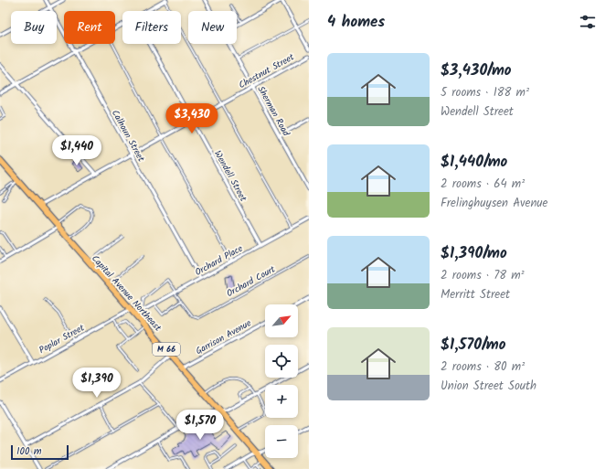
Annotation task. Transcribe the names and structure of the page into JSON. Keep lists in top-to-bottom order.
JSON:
{
  "streets": {
    "main road": ["Capital Avenue Northeast", "M 66"],
    "street": [
      "Chestnut Street",
      "Sherman Road",
      "Calhoun Street",
      "Wendell Street",
      "Orchard Place",
      "Garrison Avenue",
      "Poplar Street"
    ],
    "lane": ["Orchard Court"]
  },
  "crossings": [
    ["Chestnut Street", "Sherman Road"],
    ["Chestnut Street", "Calhoun Street"],
    ["Chestnut Street", "Wendell Street"],
    ["Chestnut Street", "Capital Avenue Northeast"],
    ["Calhoun Street", "Orchard Place"],
    ["Wendell Street", "Orchard Place"],
    ["Orchard Place", "Capital Avenue Northeast"],
    ["Capital Avenue Northeast", "Garrison Avenue"],
    ["Capital Avenue Northeast", "Poplar Street"]
  ],
  "scale_bar": "100 m",
  "north": "top right",
  "page": {
    "heading": "4 homes",
    "chip": [
      "Buy",
      "Rent",
      "Filters",
      "New"
    ],
    "list": [
      {
        "name": "$3,430/mo",
        "note": "5 rooms · 188 m² · Wendell Street"
      },
      {
        "name": "$1,440/mo",
        "note": "2 rooms · 64 m² · Frelinghuysen Avenue"
      },
      {
        "name": "$1,390/mo",
        "note": "2 rooms · 78 m² · Merritt Street"
      },
      {
        "name": "$1,570/mo",
        "note": "2 rooms · 80 m² · Union Street South"
      }
    ],
    "price": [
      "$3,430",
      "$1,440",
      "$1,390",
      "$1,570"
    ],
    "map_buttons": ["+", "−"],
    "scale": "100 m"
  }
}
